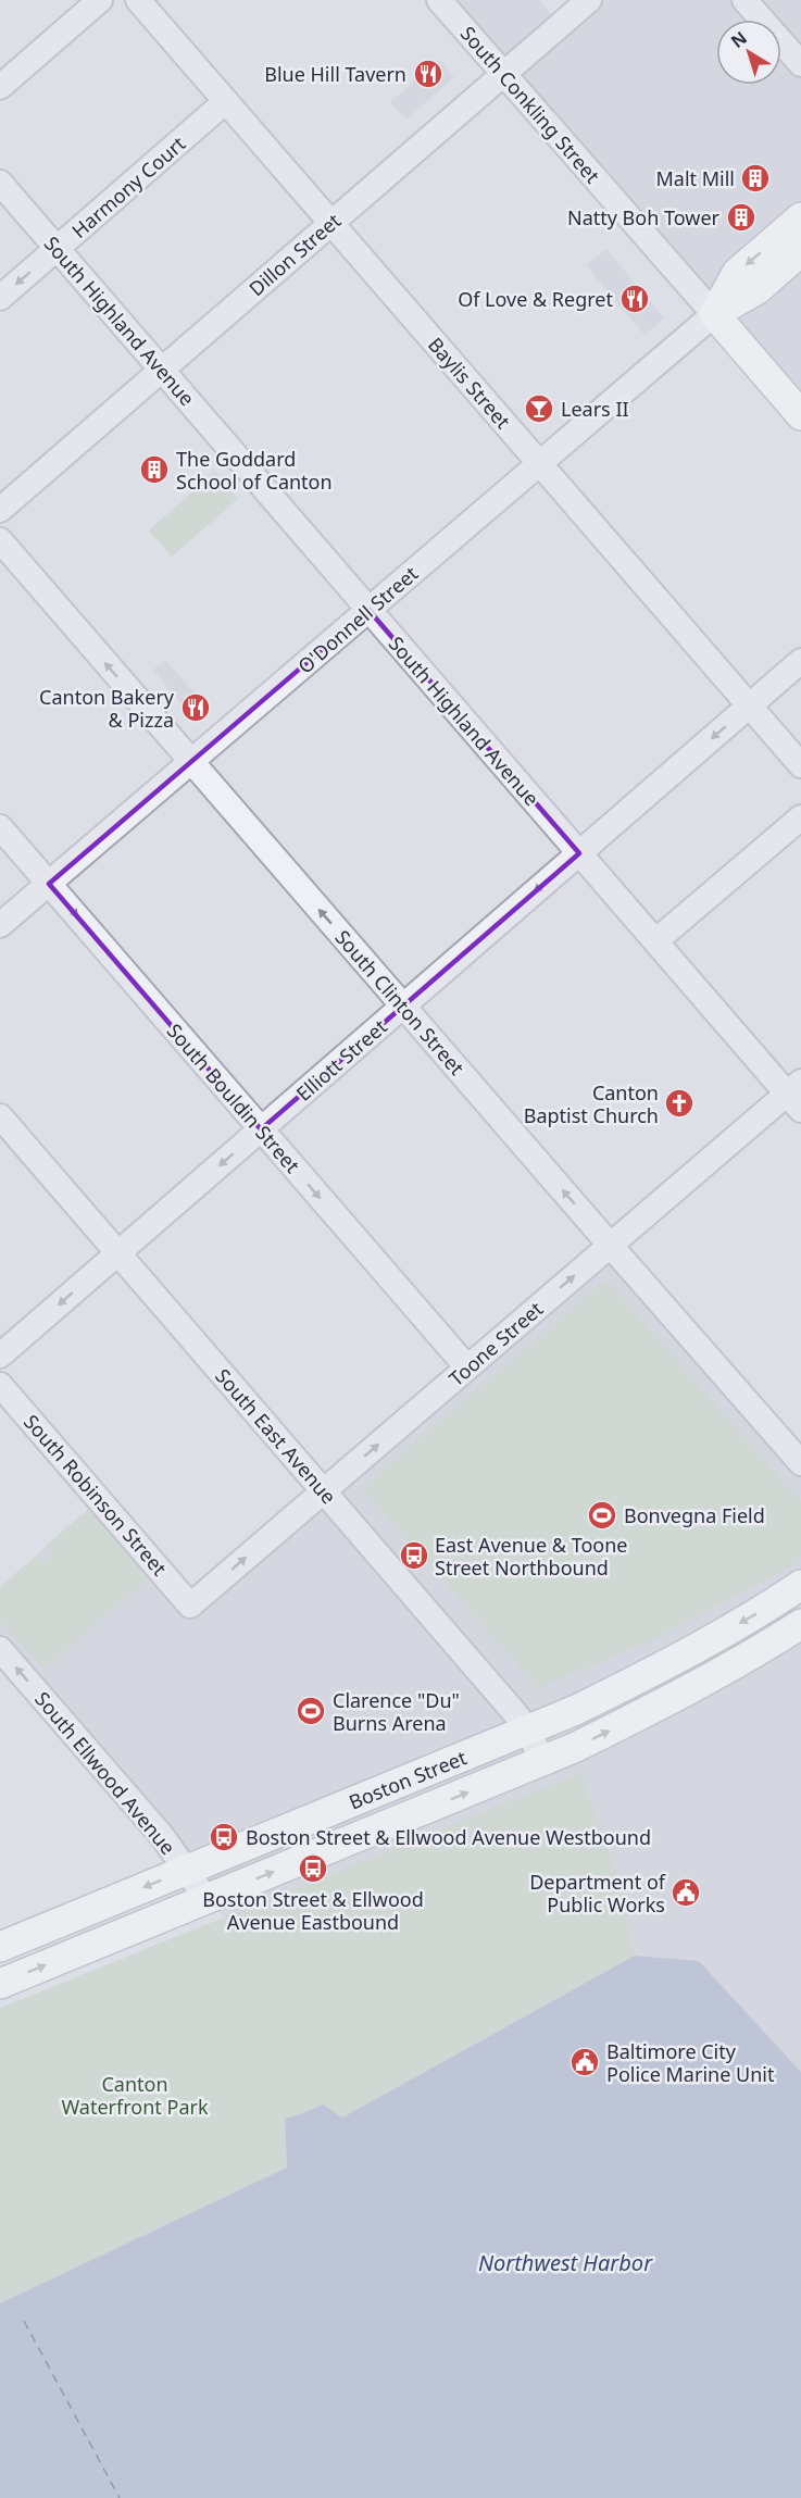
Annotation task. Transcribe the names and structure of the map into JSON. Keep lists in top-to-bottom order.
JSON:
{
  "streets": {
    "main road": ["South Conkling Street", "O'Donnell Street", "Boston Street"],
    "street": [
      "Harmony Court",
      "Dillon Street",
      "South Highland Avenue",
      "Baylis Street",
      "South Clinton Street",
      "Elliott Street",
      "South Bouldin Street",
      "Toone Street",
      "South East Avenue",
      "South Robinson Street",
      "South Ellwood Avenue"
    ]
  },
  "crossings": [
    ["South Conkling Street", "Dillon Street"],
    ["South Conkling Street", "O'Donnell Street"],
    ["Harmony Court", "South Highland Avenue"],
    ["Harmony Court", "Baylis Street"],
    ["Dillon Street", "South Highland Avenue"],
    ["Dillon Street", "Baylis Street"],
    ["South Highland Avenue", "O'Donnell Street"],
    ["South Highland Avenue", "Elliott Street"],
    ["South Highland Avenue", "Toone Street"],
    ["Baylis Street", "O'Donnell Street"],
    ["Baylis Street", "Elliott Street"],
    ["O'Donnell Street", "South Clinton Street"],
    ["O'Donnell Street", "South Bouldin Street"],
    ["South Clinton Street", "Elliott Street"],
    ["South Clinton Street", "Toone Street"],
    ["Elliott Street", "South Bouldin Street"],
    ["Elliott Street", "South East Avenue"],
    ["South Bouldin Street", "Toone Street"],
    ["Toone Street", "South East Avenue"],
    ["Toone Street", "South Robinson Street"],
    ["South East Avenue", "Boston Street"],
    ["South Ellwood Avenue", "Boston Street"]
  ],
  "one_way": [
    "South Clinton Street",
    "Elliott Street",
    "South Bouldin Street",
    "Toone Street",
    "South Ellwood Avenue"
  ],
  "water": ["Northwest Harbor"],
  "parks": ["Canton Waterfront Park"],
  "places": {
    "restaurant": ["Blue Hill Tavern", "Of Love & Regret", "Canton Bakery & Pizza"],
    "building": ["Malt Mill", "Natty Boh Tower", "The Goddard School of Canton"],
    "bar": ["Lears II"],
    "church": ["Canton Baptist Church"],
    "sports": ["Bonvegna Field", "Clarence \"Du\" Burns Arena"],
    "bus stop": ["East Avenue & Toone Street Northbound", "Boston Street & Ellwood Avenue Westbound", "Boston Street & Ellwood Avenue Eastbound"],
    "public building": ["Department of Public Works", "Baltimore City Police Marine Unit"]
  },
  "north": "top left"
}
